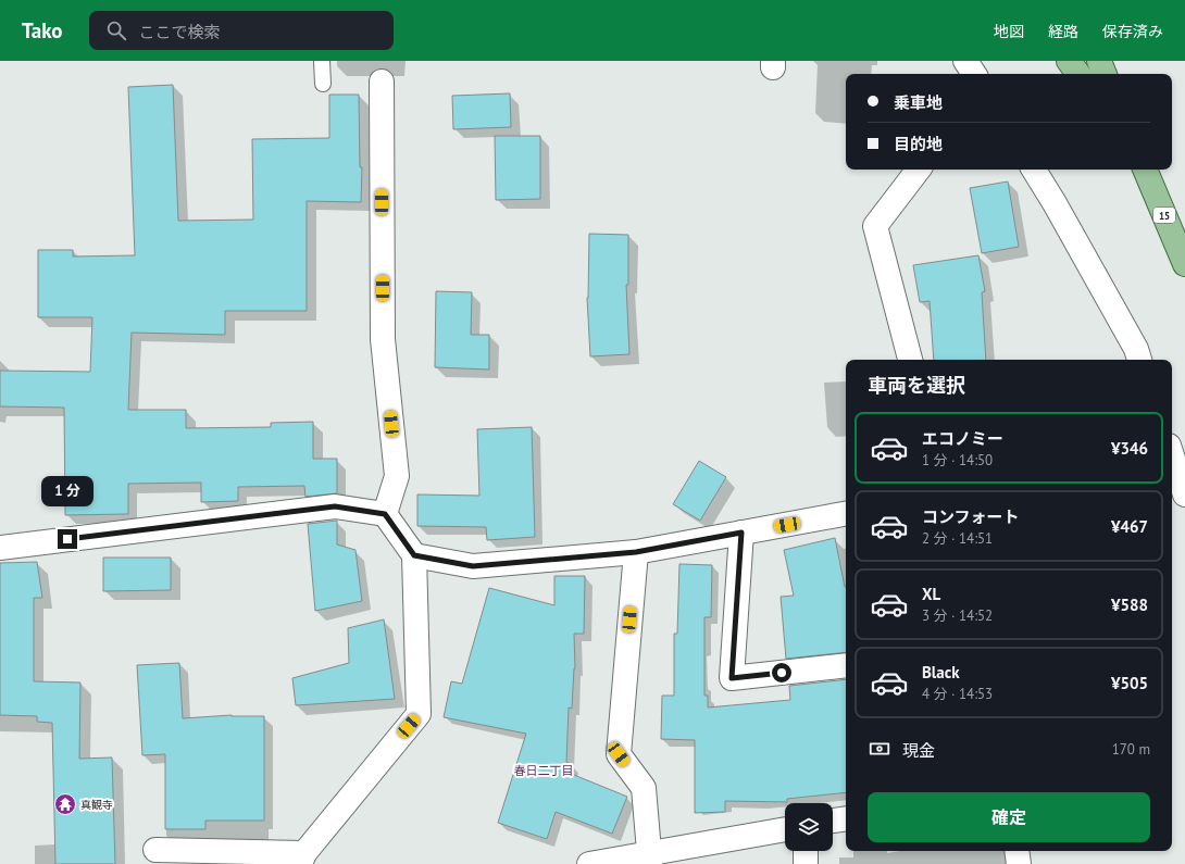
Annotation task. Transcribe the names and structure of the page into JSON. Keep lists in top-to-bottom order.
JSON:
{
  "streets": {
    "main road": ["15"]
  },
  "districts": ["春日二丁目"],
  "places": {
    "temple": ["真観寺"]
  },
  "page": {
    "header": "Tako",
    "search": "ここで検索",
    "nav": ["地図", "経路", "保存済み"],
    "banner": ["乗車地", "目的地"],
    "heading": "車両を選択",
    "list": [
      {
        "name": "エコノミー",
        "note": "1 分 · 14:50",
        "value": "¥346"
      },
      {
        "name": "コンフォート",
        "note": "2 分 · 14:51",
        "value": "¥467"
      },
      {
        "name": "XL",
        "note": "3 分 · 14:52",
        "value": "¥588"
      },
      {
        "name": "Black",
        "note": "4 分 · 14:53",
        "value": "¥505"
      }
    ],
    "bubble": "1 分",
    "pay": ["現金", "170 m"],
    "buttons": "確定"
  }
}
